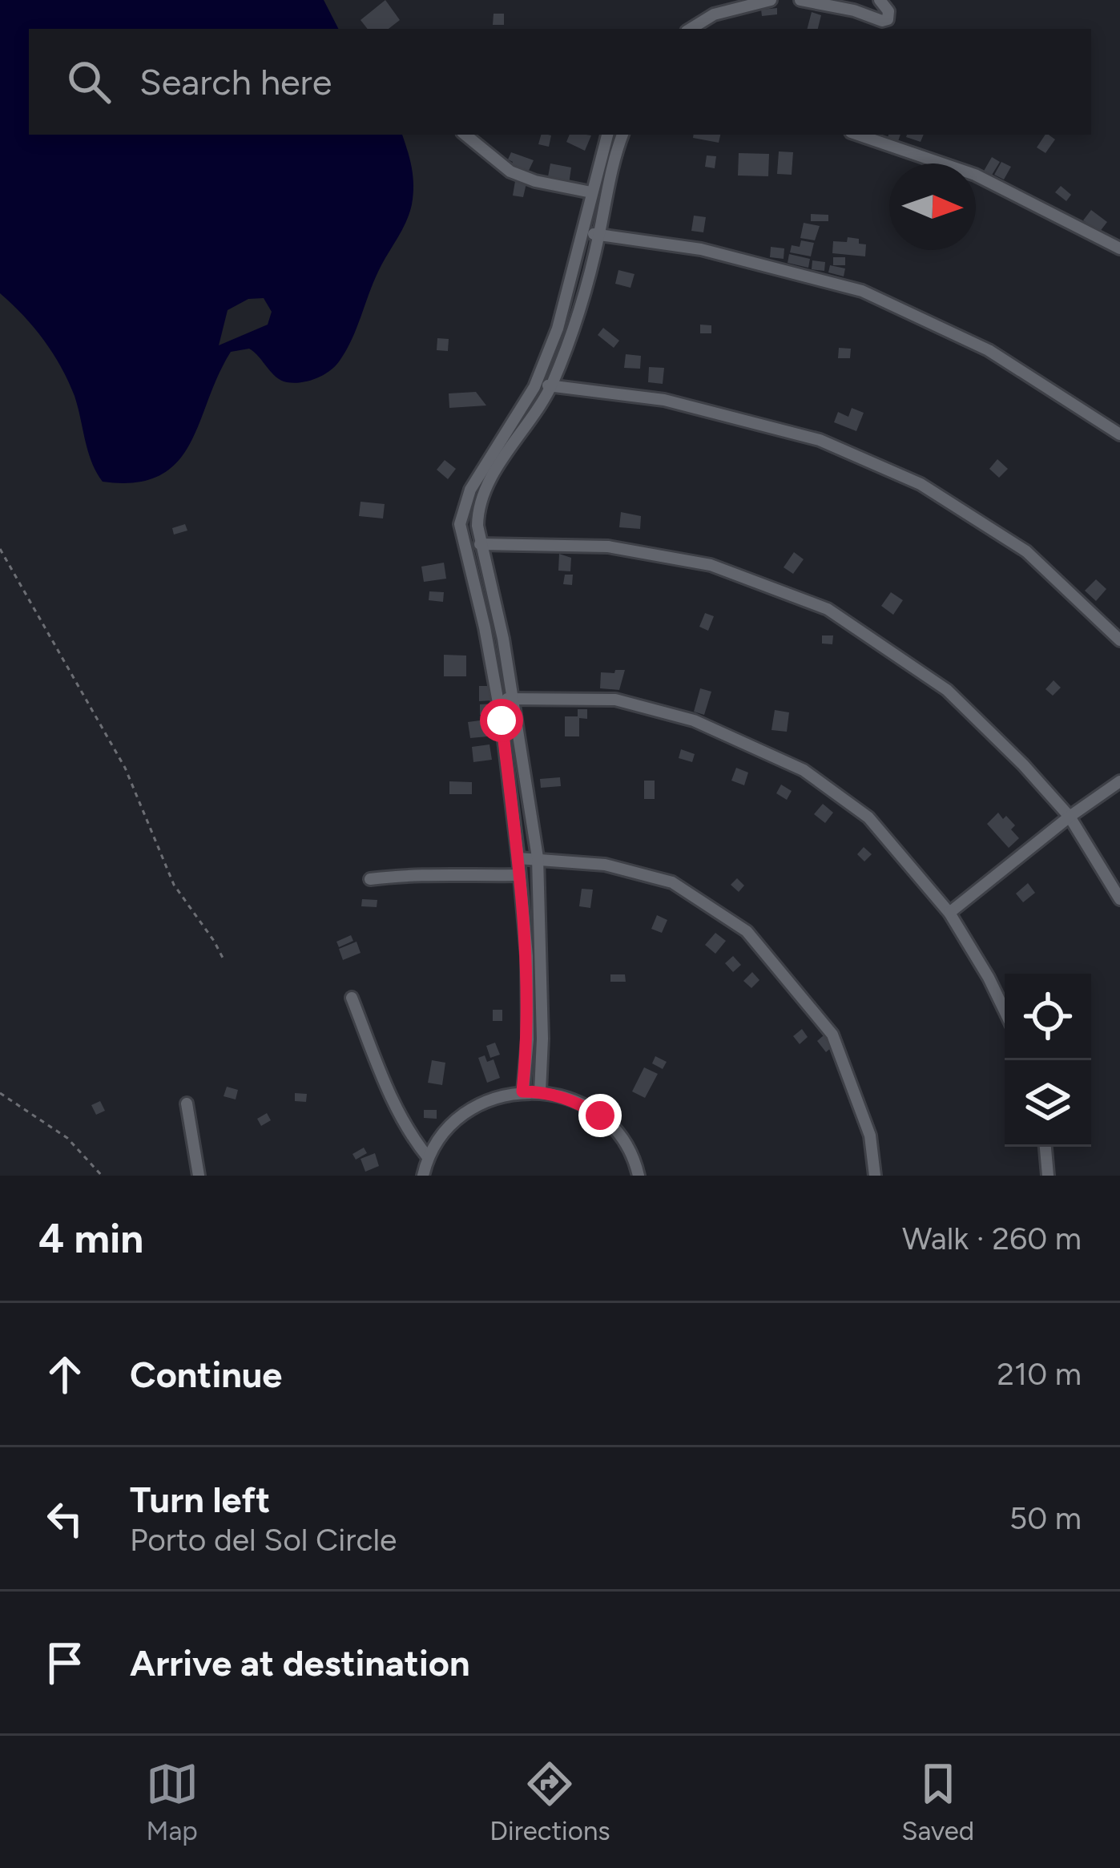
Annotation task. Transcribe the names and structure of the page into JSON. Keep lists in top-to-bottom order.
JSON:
{
  "north": "right",
  "page": {
    "search": "Search here",
    "heading": ["4 min", "Walk · 260 m"],
    "list": [
      ["Continue", "210 m"],
      ["Turn left", "Porto del Sol Circle", "50 m"],
      "Arrive at destination"
    ],
    "nav": ["Map", "Directions", "Saved"]
  }
}
